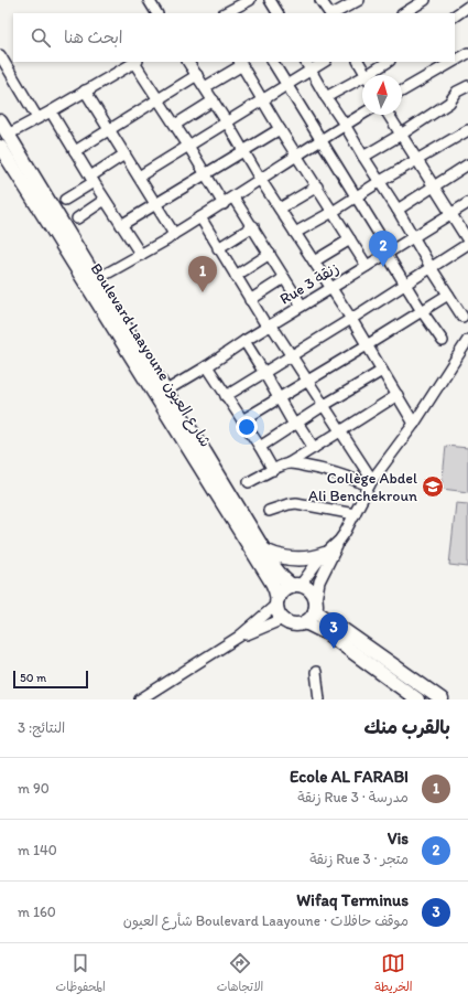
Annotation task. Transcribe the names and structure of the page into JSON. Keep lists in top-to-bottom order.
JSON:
{
  "streets": {
    "street": ["Rue 3 زنقة", "Boulevard Laayoune شارع العيون"]
  },
  "crossings": [
    ["Rue 3 زنقة", "Boulevard Laayoune شارع العيون"]
  ],
  "places": {
    "school or university": ["Collège Abdel Ali Benchekroun"]
  },
  "scale_bar": "50 m",
  "north": "top",
  "page": {
    "search": "ابحث هنا",
    "pins": ["2", "1", "3"],
    "scale": "50 m",
    "heading": ["بالقرب منك", "النتائج: 3"],
    "list": [
      {
        "mark": "1",
        "name": "Ecole AL FARABI",
        "note": "مدرسة · Rue 3 زنقة",
        "value": "90 m"
      },
      {
        "mark": "2",
        "name": "Vis",
        "note": "متجر · Rue 3 زنقة",
        "value": "140 m"
      },
      {
        "mark": "3",
        "name": "Wifaq Terminus",
        "note": "موقف حافلات · Boulevard Laayoune شأرع العيون",
        "value": "160 m"
      }
    ],
    "nav": ["الخريطة", "الاتجاهات", "المحفوظات"]
  }
}
